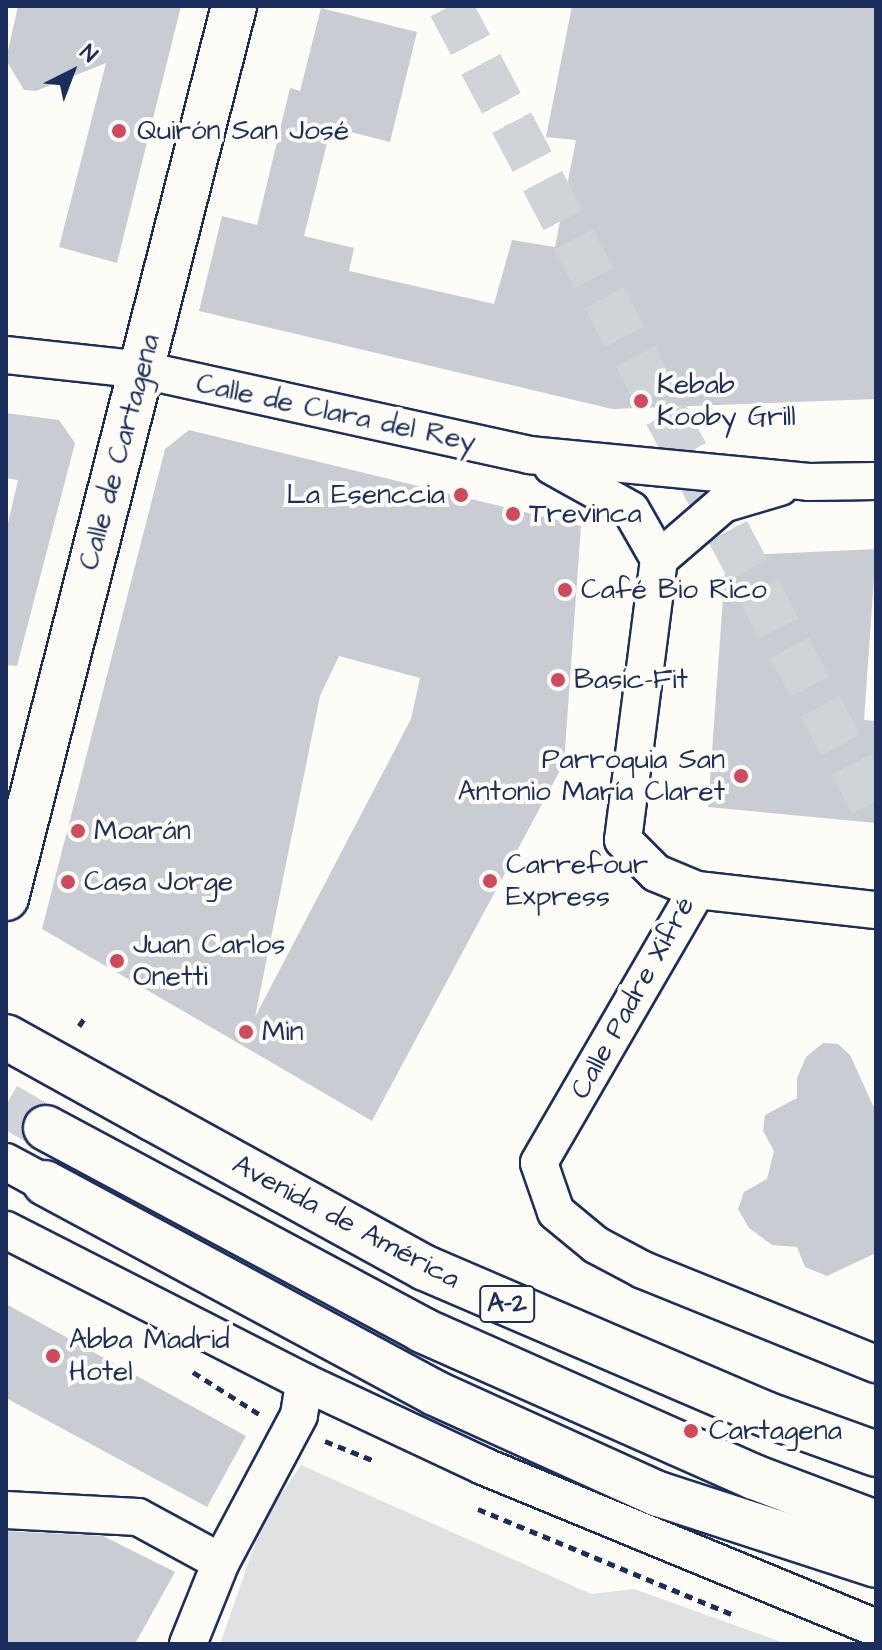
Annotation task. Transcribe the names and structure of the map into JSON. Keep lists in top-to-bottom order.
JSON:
{
  "streets": {
    "main road": ["Calle de Cartagena", "Avenida de América", "A-2"],
    "street": ["Calle de Clara del Rey", "Calle Padre Xifré"]
  },
  "crossings": [
    ["Calle de Clara del Rey", "Calle de Cartagena"],
    ["Calle de Clara del Rey", "Calle Padre Xifré"]
  ],
  "places": [
    "Quirón San José",
    "Kebab Kooby Grill",
    "La Esenccia",
    "Trevinca",
    "Café Bio Rico",
    "Basic-Fit",
    "Parroquia San Antonio María Claret",
    "Moarán",
    "Carrefour Express",
    "Casa Jorge",
    "Juan Carlos Onetti",
    "Min",
    "Abba Madrid Hotel",
    "Cartagena"
  ],
  "north": "top right"
}
